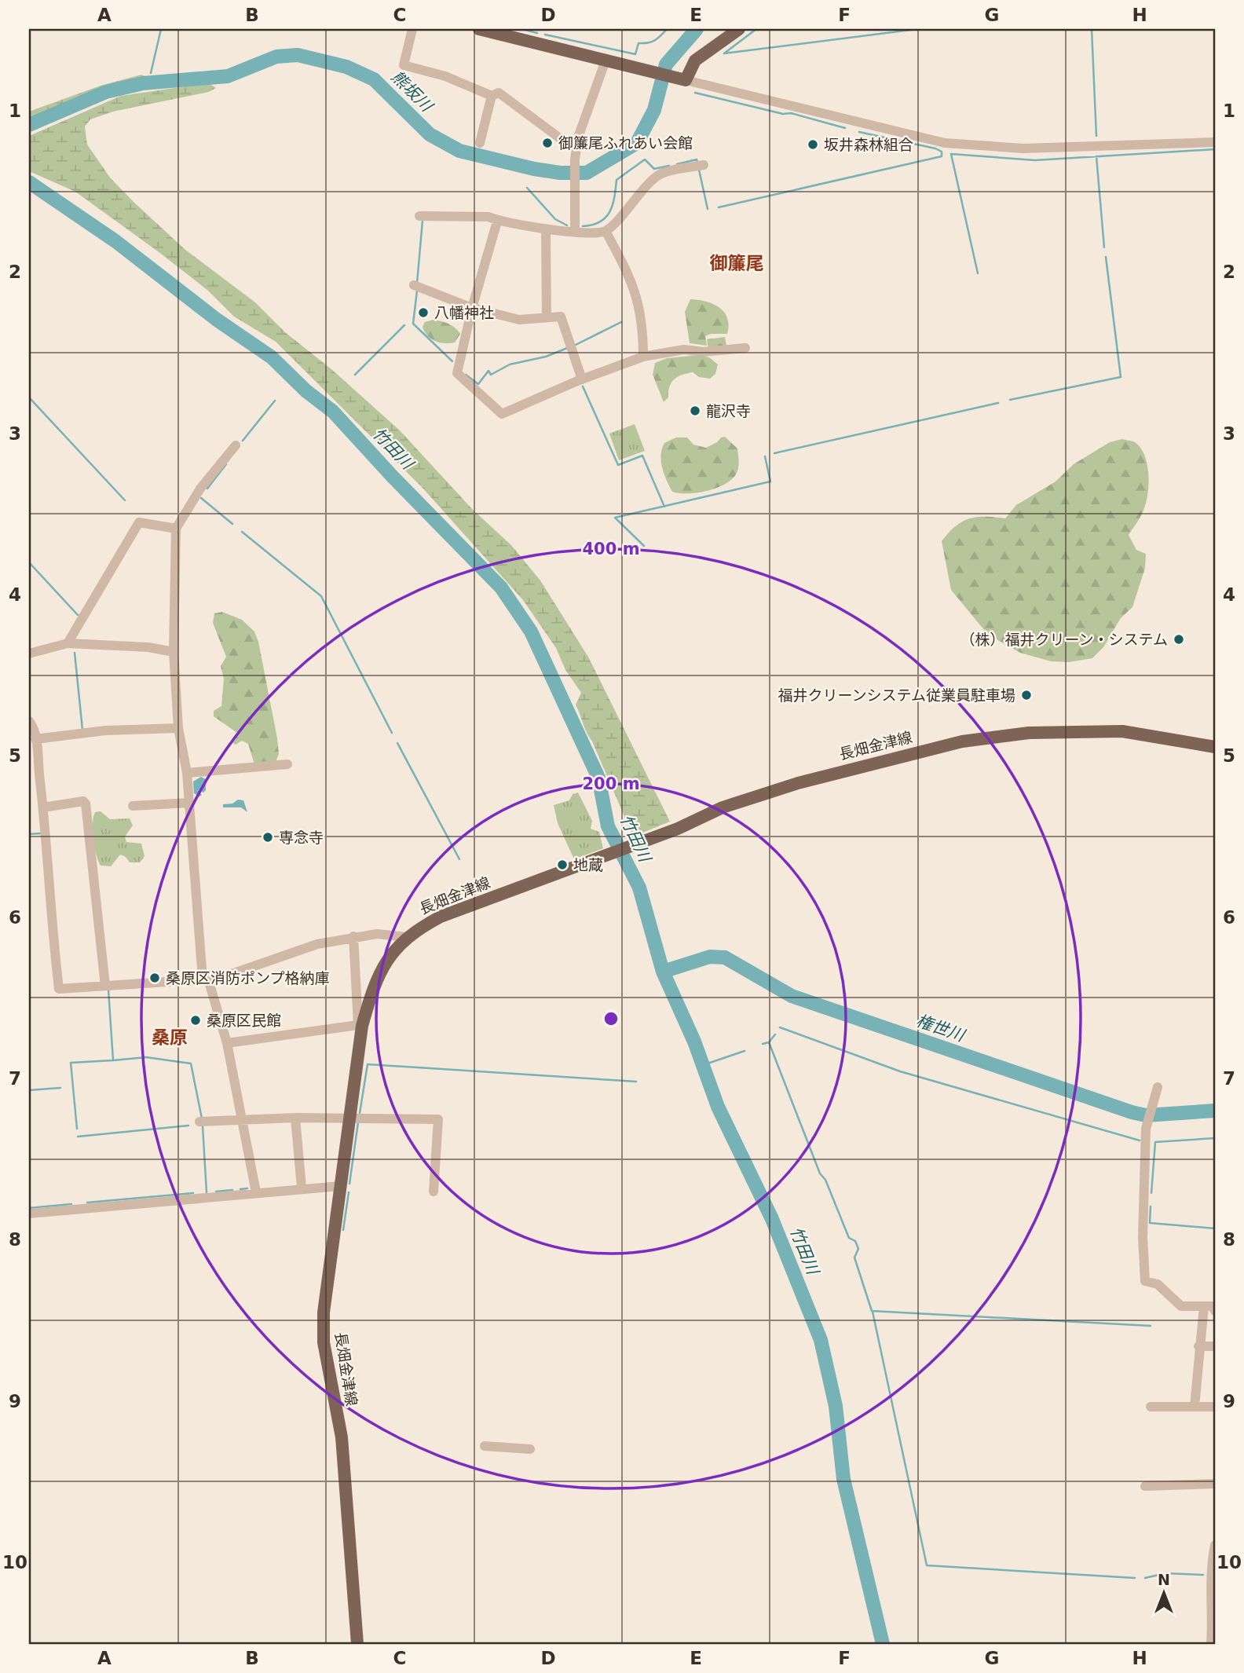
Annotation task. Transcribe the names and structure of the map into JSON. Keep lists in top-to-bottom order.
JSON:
{
  "streets": {
    "main road": ["長畑金津線"]
  },
  "districts": ["御簾尾", "桑原"],
  "water": ["熊坂川", "竹田川", "権世川"],
  "places": [
    "御簾尾ふれあい会館",
    "坂井森林組合",
    "八幡神社",
    "龍沢寺",
    "（株）福井クリーン・システム",
    "福井クリーンシステム従業員駐車場",
    "専念寺",
    "地蔵",
    "桑原区消防ポンプ格納庫",
    "桑原区民館"
  ],
  "north": "top",
  "grid": {
    "columns": [
      "A",
      "B",
      "C",
      "D",
      "E",
      "F",
      "G",
      "H"
    ],
    "rows": [
      "1",
      "2",
      "3",
      "4",
      "5",
      "6",
      "7",
      "8",
      "9",
      "10"
    ]
  },
  "rings": ["400 m", "200 m"]
}
